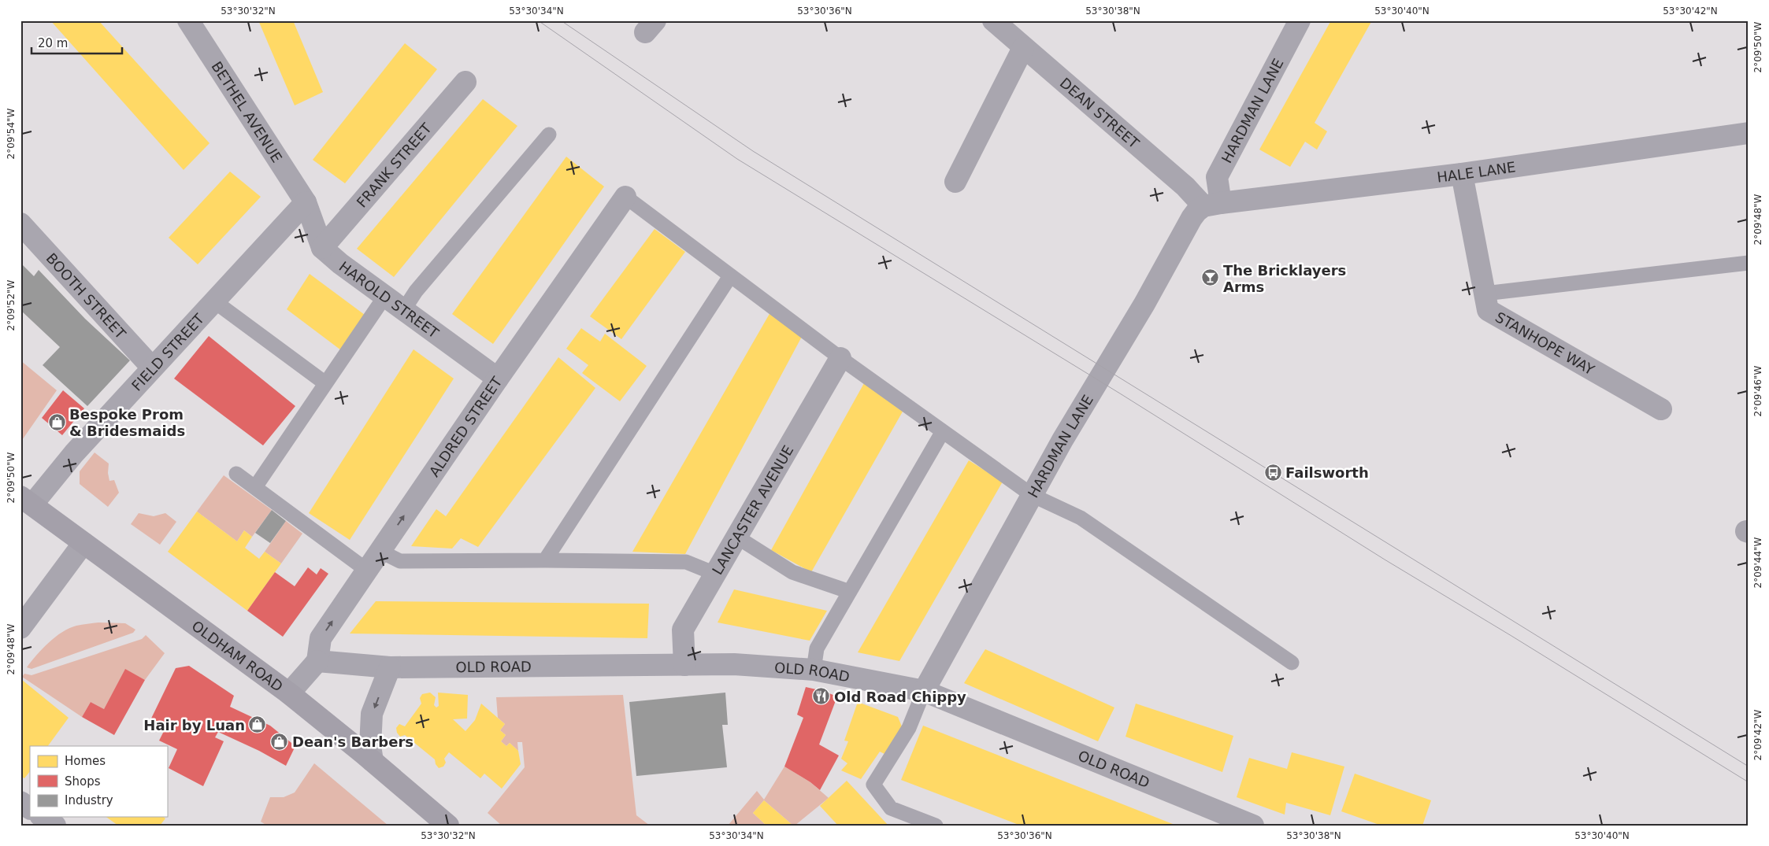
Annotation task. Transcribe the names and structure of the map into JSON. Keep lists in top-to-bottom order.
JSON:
{
  "streets": {
    "highway": ["OLDHAM ROAD"],
    "street": [
      "HARDMAN LANE",
      "BETHEL AVENUE",
      "DEAN STREET",
      "FRANK STREET",
      "HALE LANE",
      "BOOTH STREET",
      "HAROLD STREET",
      "STANHOPE WAY",
      "FIELD STREET",
      "ALDRED STREET",
      "LANCASTER AVENUE",
      "OLD ROAD"
    ]
  },
  "crossings": [
    ["HARDMAN LANE", "DEAN STREET"],
    ["HARDMAN LANE", "HALE LANE"],
    ["HARDMAN LANE", "OLD ROAD"],
    ["BETHEL AVENUE", "HAROLD STREET"],
    ["BETHEL AVENUE", "FIELD STREET"],
    ["DEAN STREET", "HALE LANE"],
    ["FRANK STREET", "HAROLD STREET"],
    ["HALE LANE", "STANHOPE WAY"],
    ["BOOTH STREET", "FIELD STREET"],
    ["HAROLD STREET", "FIELD STREET"],
    ["HAROLD STREET", "ALDRED STREET"],
    ["FIELD STREET", "OLDHAM ROAD"],
    ["ALDRED STREET", "OLD ROAD"],
    ["LANCASTER AVENUE", "OLD ROAD"]
  ],
  "one_way": ["ALDRED STREET"],
  "places": {
    "bar": ["The Bricklayers Arms"],
    "shop": ["Bespoke Prom & Bridesmaids", "Hair by Luan", "Dean's Barbers"],
    "bus stop": ["Failsworth"],
    "restaurant": ["Old Road Chippy"]
  },
  "legend": ["Homes", "Shops", "Industry"],
  "scale_bar": "20 m",
  "coordinates": [
    "53°30'32\"N",
    "53°30'34\"N",
    "53°30'36\"N",
    "53°30'38\"N",
    "53°30'40\"N",
    "53°30'42\"N",
    "2°09'50\"W",
    "2°09'54\"W",
    "2°09'48\"W",
    "2°09'52\"W",
    "2°09'46\"W",
    "2°09'44\"W",
    "2°09'42\"W"
  ]
}
